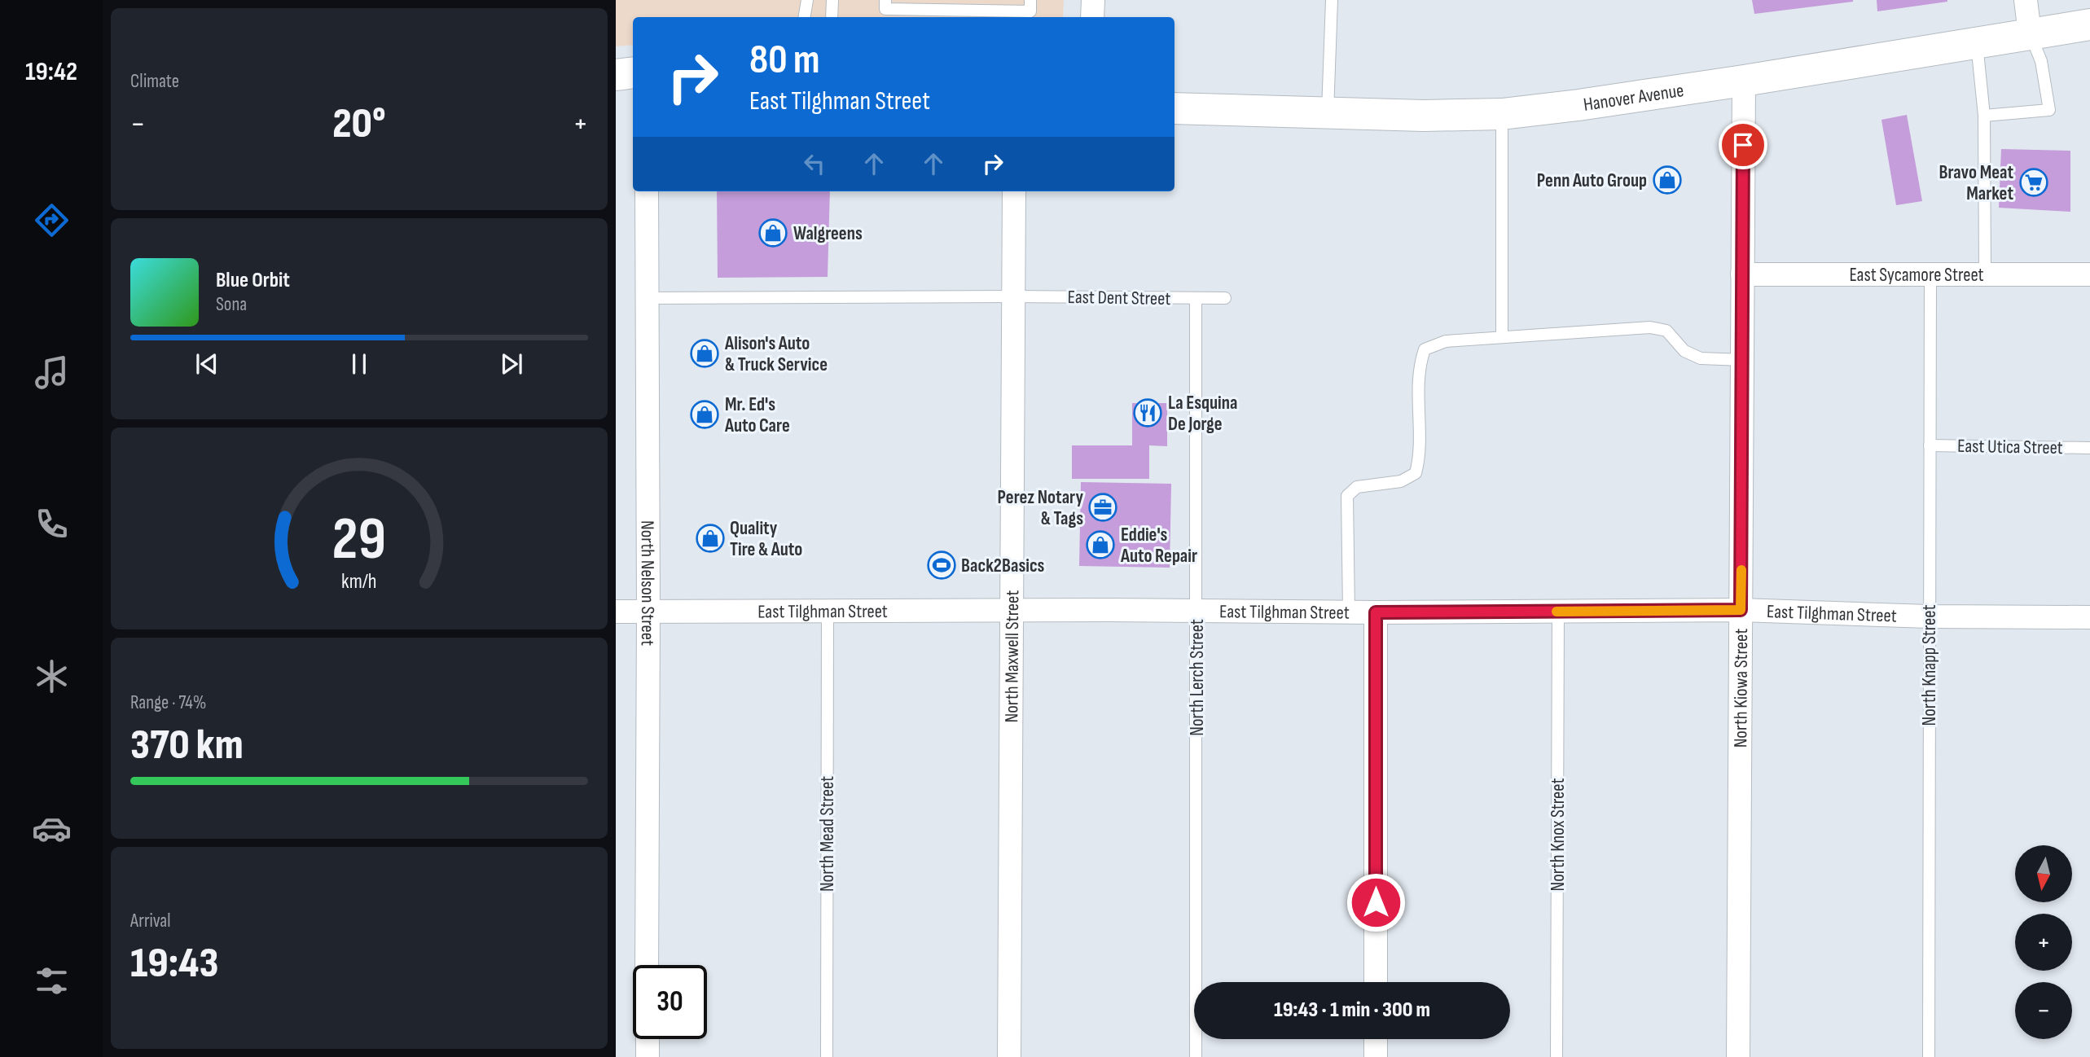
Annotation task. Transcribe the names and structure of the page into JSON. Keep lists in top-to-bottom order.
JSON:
{
  "streets": {
    "main road": ["Hanover Avenue"],
    "street": [
      "East Sycamore Street",
      "North Nelson Street",
      "East Tilghman Street",
      "North Maxwell Street",
      "North Kiowa Street"
    ],
    "lane": [
      "East Dent Street",
      "East Utica Street",
      "North Knapp Street",
      "North Lerch Street",
      "North Mead Street",
      "North Knox Street"
    ]
  },
  "crossings": [
    ["Hanover Avenue", "North Kiowa Street"],
    ["East Sycamore Street", "North Knapp Street"],
    ["East Sycamore Street", "North Kiowa Street"],
    ["East Dent Street", "North Nelson Street"],
    ["East Dent Street", "North Maxwell Street"],
    ["East Dent Street", "North Lerch Street"],
    ["East Utica Street", "North Knapp Street"],
    ["North Nelson Street", "East Tilghman Street"],
    ["East Tilghman Street", "North Maxwell Street"],
    ["East Tilghman Street", "North Knapp Street"],
    ["East Tilghman Street", "North Lerch Street"],
    ["East Tilghman Street", "North Kiowa Street"],
    ["East Tilghman Street", "North Mead Street"],
    ["East Tilghman Street", "North Knox Street"]
  ],
  "places": {
    "shop": [
      "Penn Auto Group",
      "Walgreens",
      "Alison's Auto & Truck Service",
      "Mr. Ed's Auto Care",
      "Quality Tire & Auto",
      "Eddie's Auto Repair"
    ],
    "supermarket": ["Bravo Meat Market"],
    "restaurant": ["La Esquina De Jorge"],
    "office": ["Perez Notary & Tags"],
    "sports": ["Back2Basics"]
  },
  "north": "bottom",
  "page": {
    "tabs": "19:42",
    "tile": [
      "Climate",
      ["Range · 74%", "370 km"],
      ["Arrival", "19:43"]
    ],
    "turn": ["80 m", "East Tilghman Street"],
    "heat": ["−", "20°", "+"],
    "song": ["Blue Orbit", "Sona"],
    "map_buttons": ["+", "−"],
    "limit": "30",
    "trip": "19:43 · 1 min · 300 m",
    "gauge": ["29", "km/h"]
  }
}
